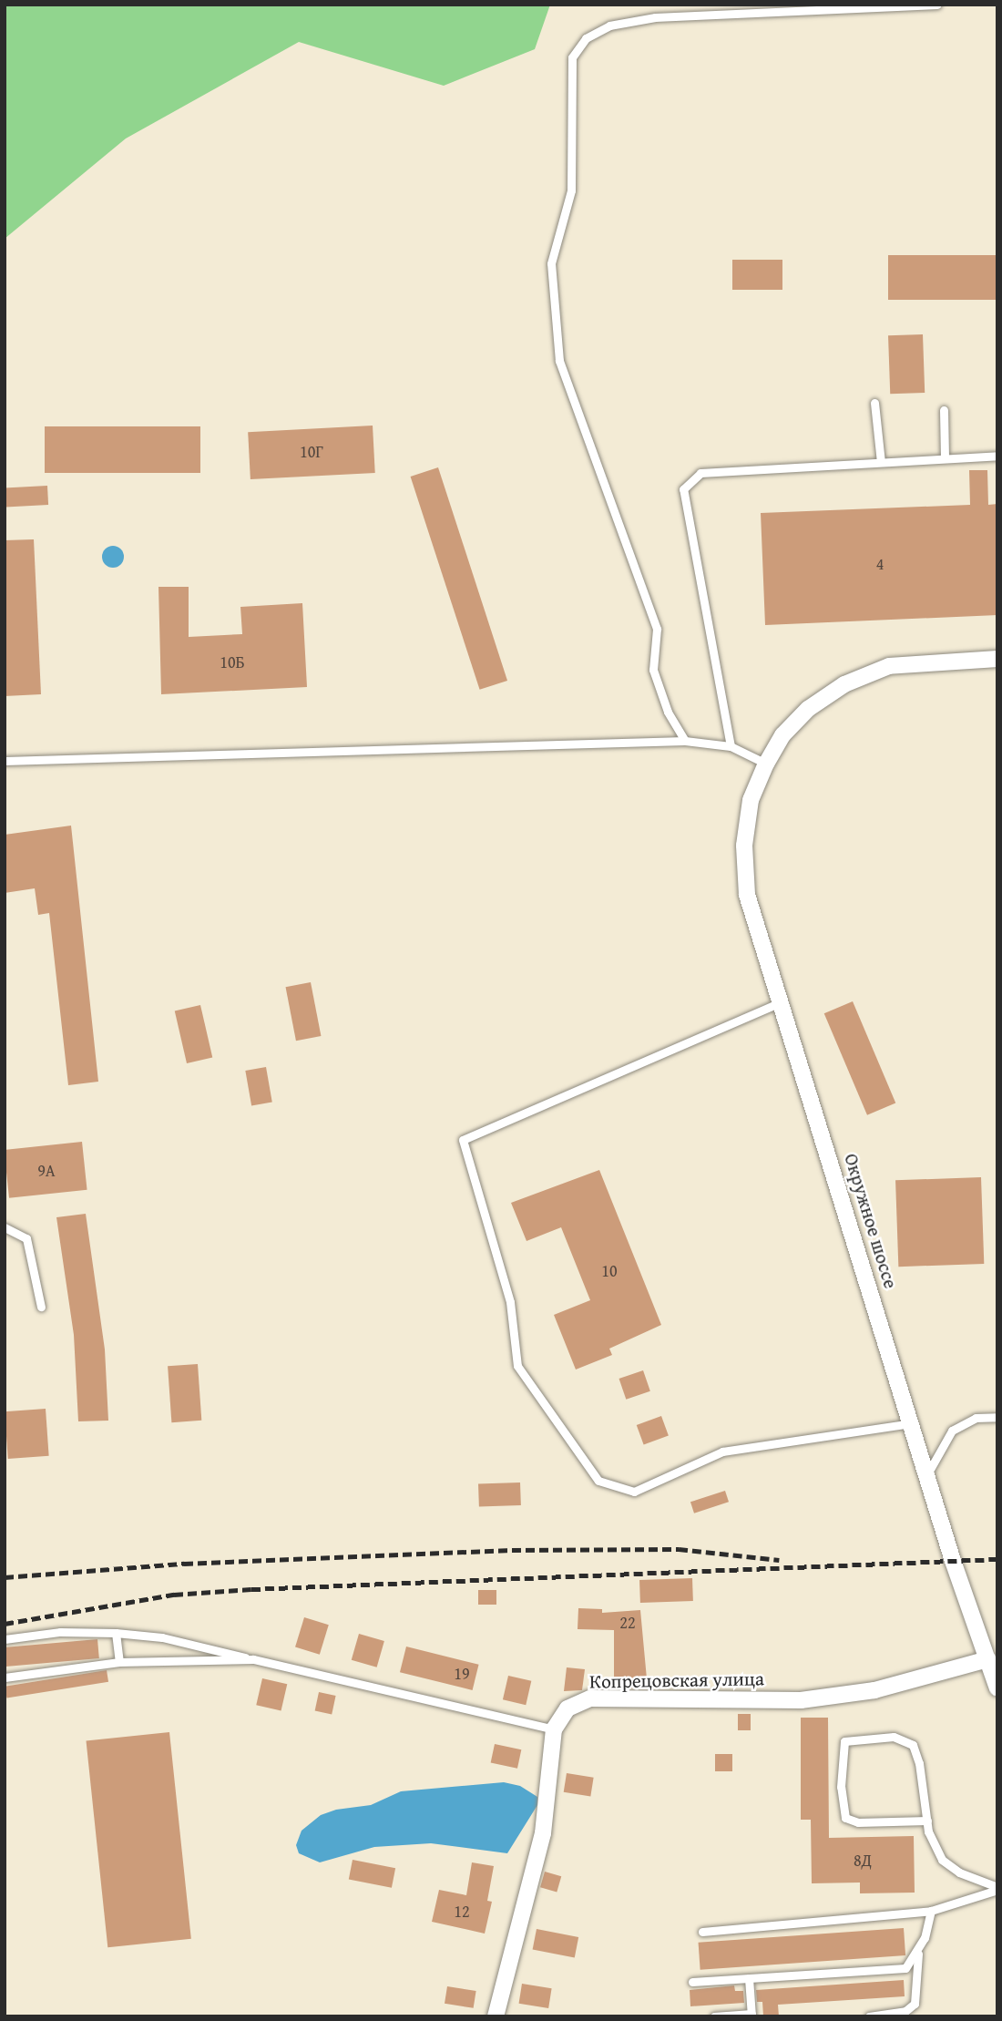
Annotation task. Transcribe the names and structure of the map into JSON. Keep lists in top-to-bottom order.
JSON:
{
  "streets": {
    "street": ["Окружное шоссе", "Копрецовская улица"]
  },
  "crossings": [
    ["Окружное шоссе", "Копрецовская улица"]
  ],
  "house_numbers": [
    "10Г",
    "4",
    "10Б",
    "9А",
    "10",
    "22",
    "19",
    "8Д",
    "12"
  ]
}
